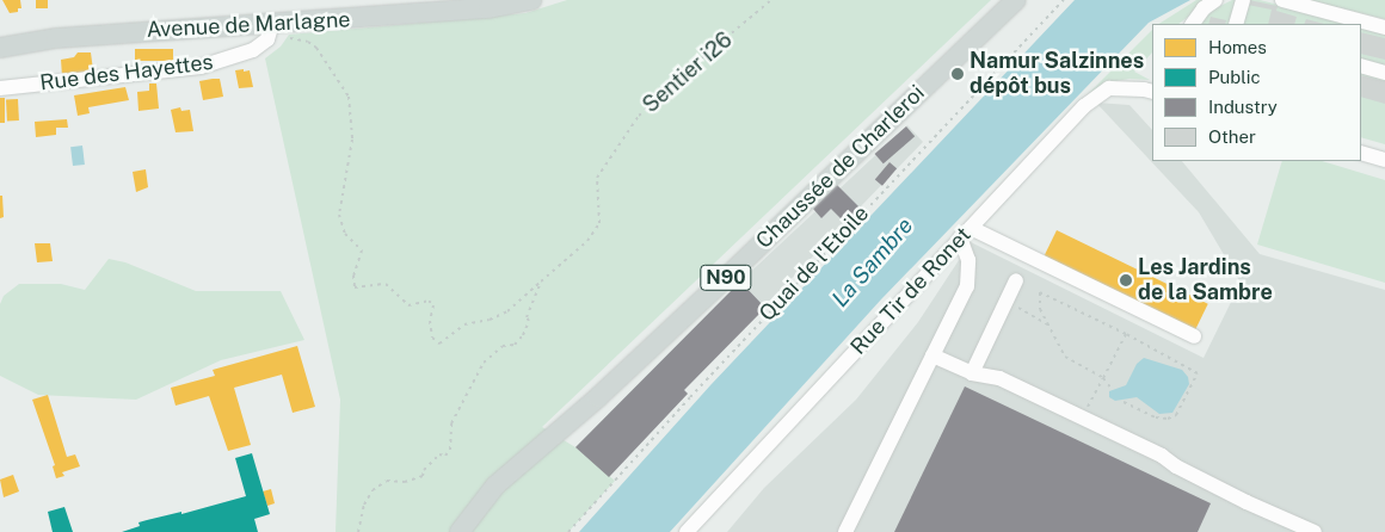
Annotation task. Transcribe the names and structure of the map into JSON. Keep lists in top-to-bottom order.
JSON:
{
  "streets": {
    "main road": ["Avenue de Marlagne", "Chaussée de Charleroi", "N90"],
    "street": ["Rue des Hayettes", "Rue Tir de Ronet"],
    "path": ["Sentier i26", "Quai de l'Etoile"]
  },
  "crossings": [
    ["Avenue de Marlagne", "Rue des Hayettes"]
  ],
  "water": ["La Sambre"],
  "places": ["Namur Salzinnes dépôt bus", "Les Jardins de la Sambre"],
  "legend": [
    "Homes",
    "Public",
    "Industry",
    "Other"
  ]
}
